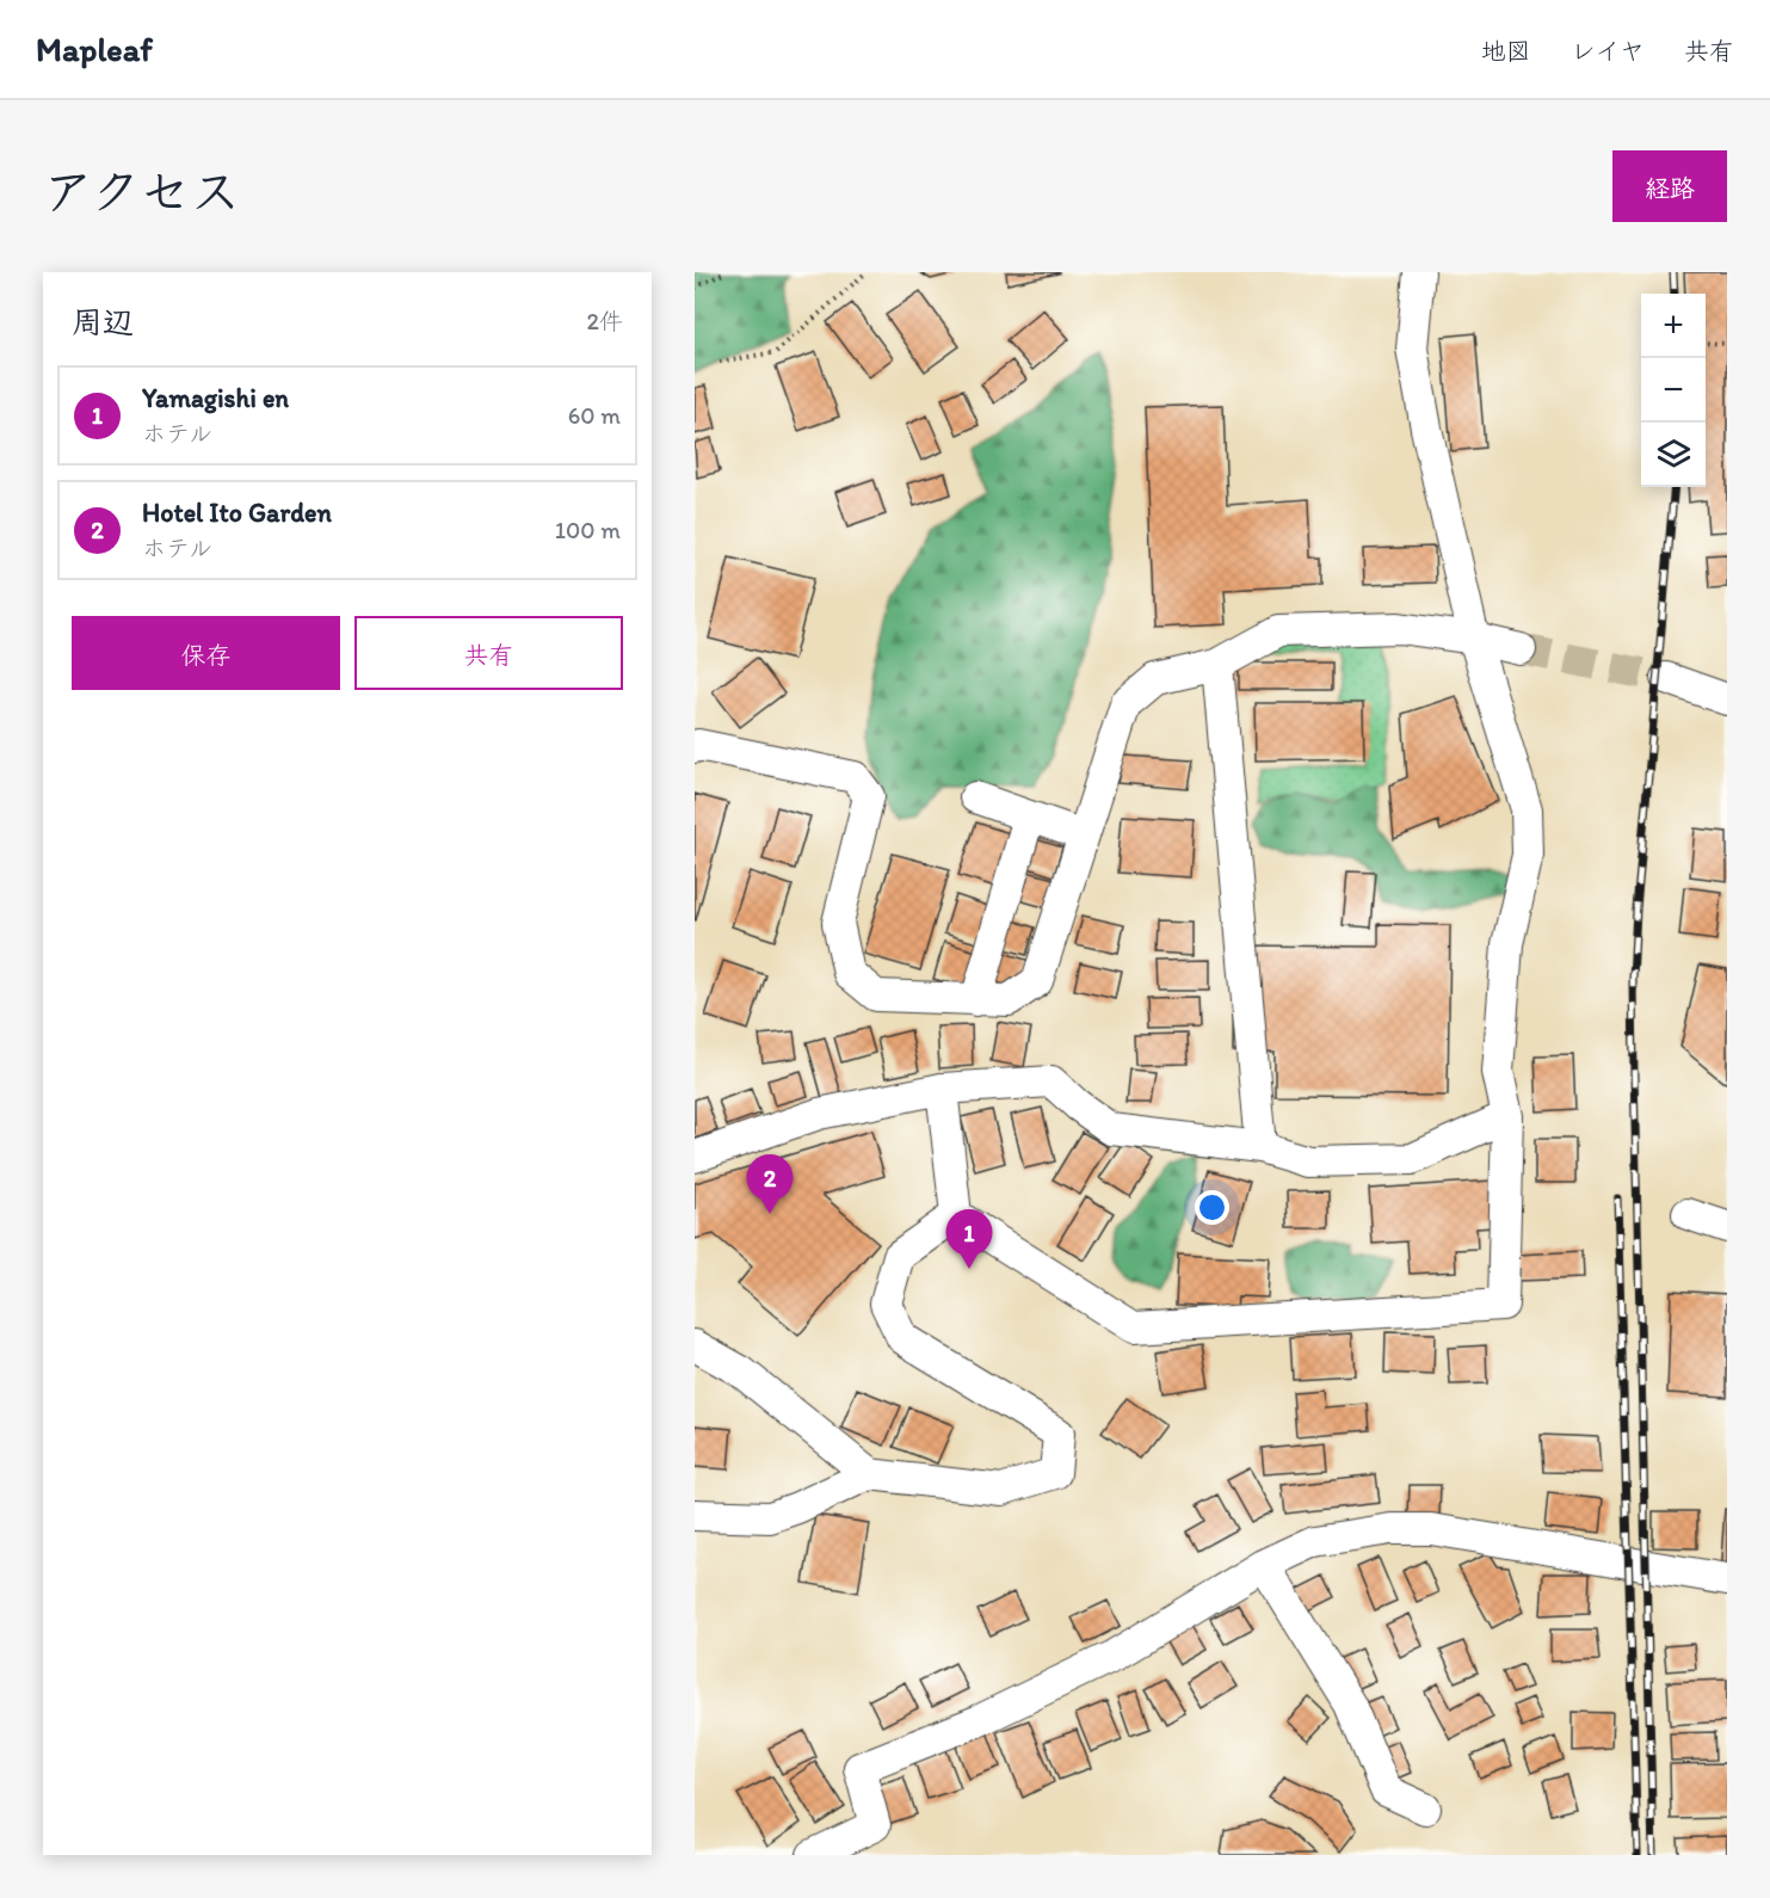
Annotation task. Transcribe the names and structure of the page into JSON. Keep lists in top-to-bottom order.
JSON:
{
  "page": {
    "header": "Mapleaf",
    "nav": ["地図", "レイヤ", "共有"],
    "title": "アクセス",
    "buttons": [
      "経路",
      ["保存", "共有"]
    ],
    "heading": ["周辺", "2件"],
    "map_buttons": ["+", "−"],
    "list": [
      {
        "mark": "1",
        "name": "Yamagishi en",
        "note": "ホテル",
        "value": "60 m"
      },
      {
        "mark": "2",
        "name": "Hotel Ito Garden",
        "note": "ホテル",
        "value": "100 m"
      }
    ],
    "pins": ["2", "1"]
  }
}
